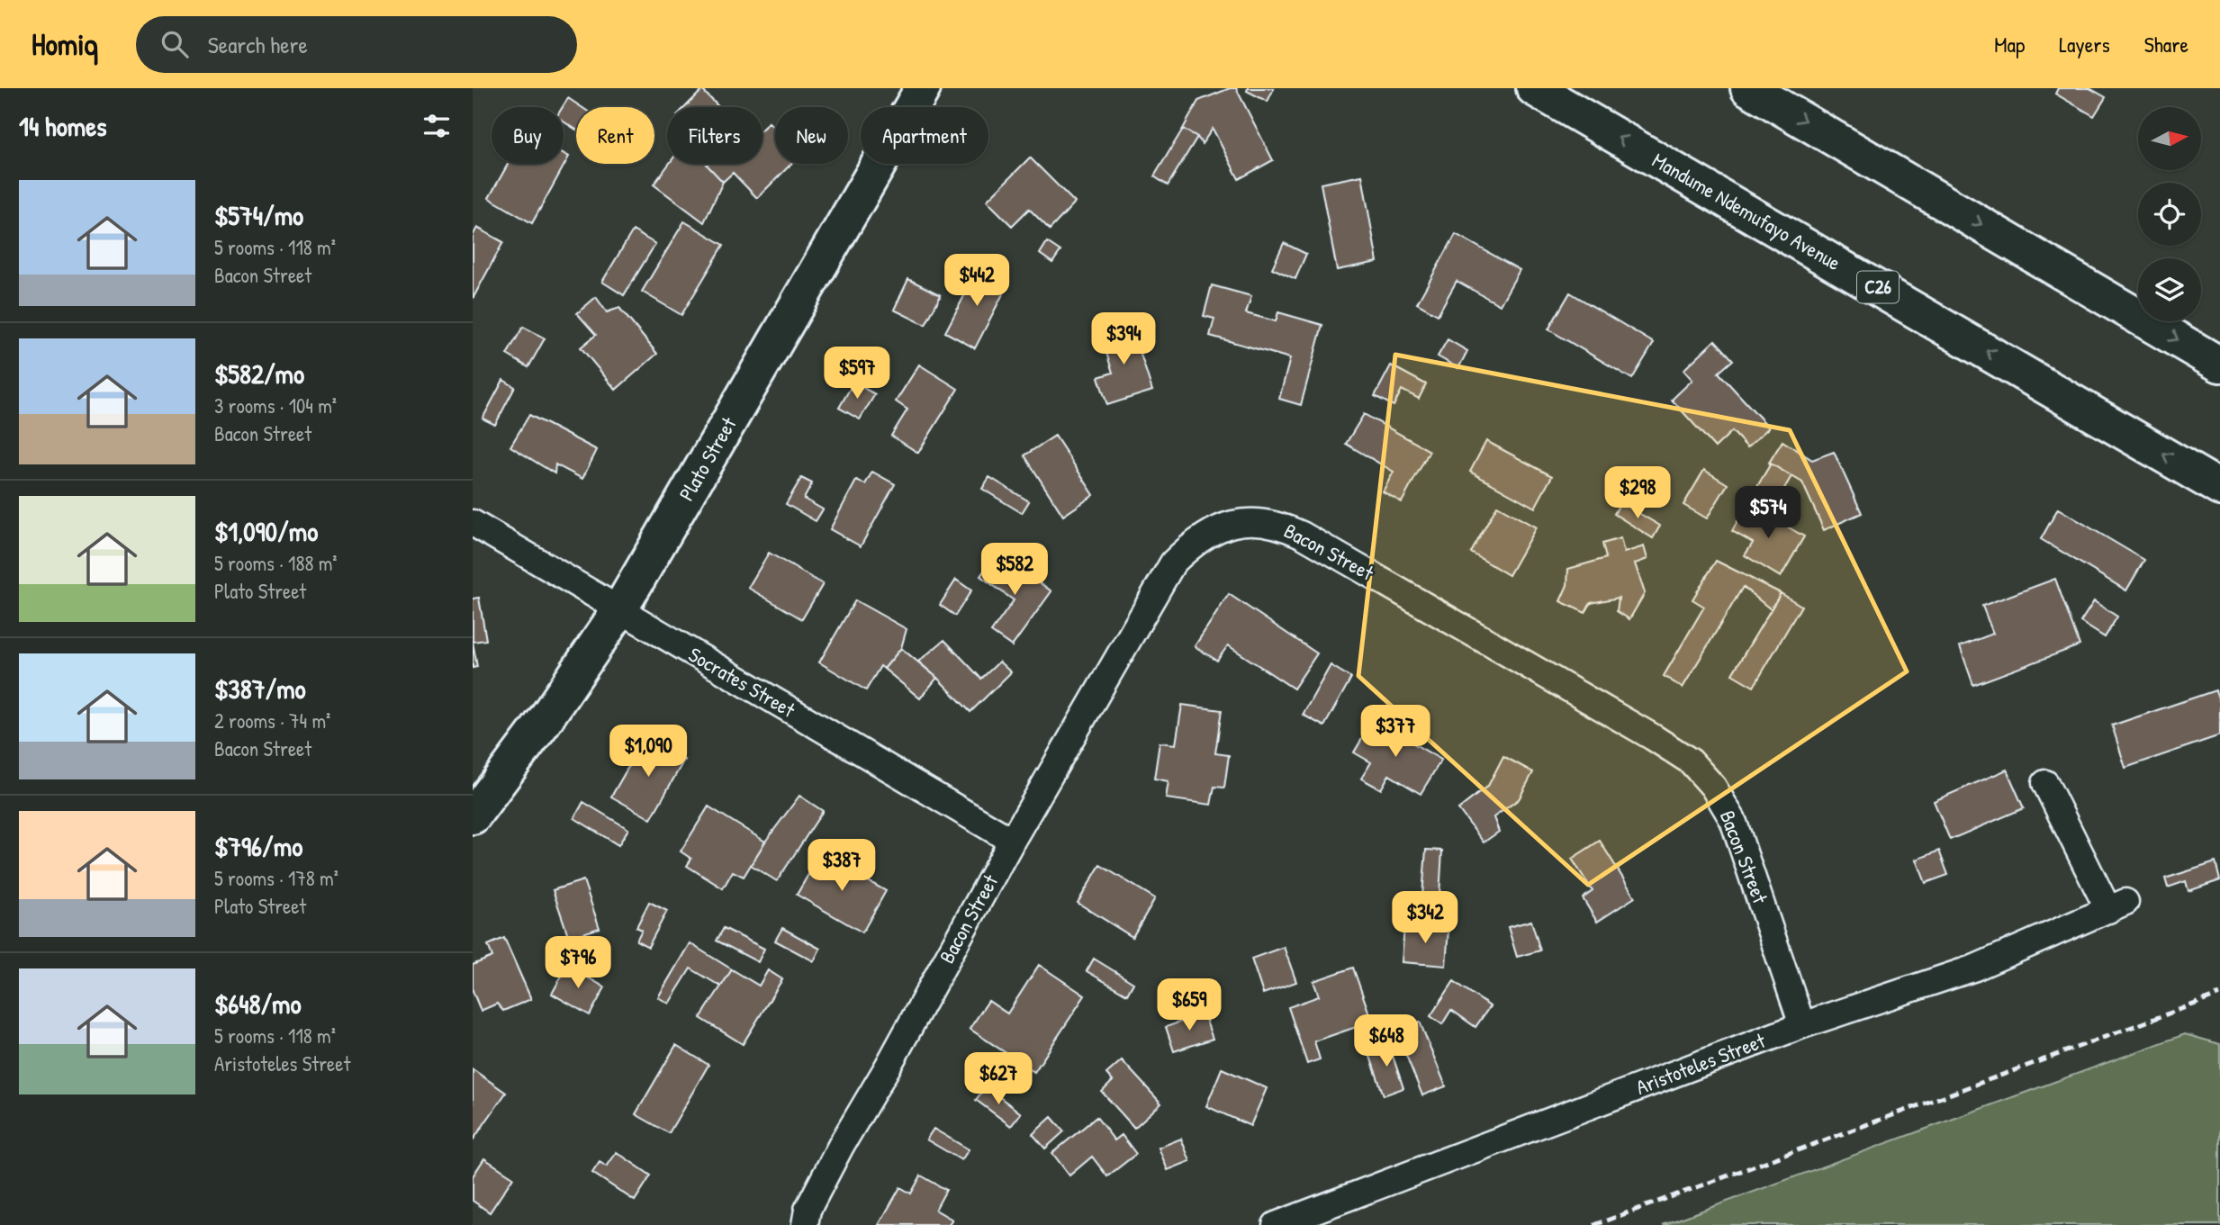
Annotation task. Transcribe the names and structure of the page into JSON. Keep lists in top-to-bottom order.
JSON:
{
  "streets": {
    "main road": ["Mandume Ndemufayo Avenue", "C26", "Plato Street"],
    "street": ["Bacon Street", "Socrates Street", "Aristoteles Street"]
  },
  "crossings": [
    ["Plato Street", "Socrates Street"],
    ["Bacon Street", "Socrates Street"],
    ["Bacon Street", "Aristoteles Street"]
  ],
  "north": "right",
  "page": {
    "header": "Homiq",
    "search": "Search here",
    "nav": ["Map", "Layers", "Share"],
    "heading": "14 homes",
    "chip": [
      "Buy",
      "Rent",
      "Filters",
      "New",
      "Apartment"
    ],
    "list": [
      {
        "name": "$574/mo",
        "note": "5 rooms · 118 m² · Bacon Street"
      },
      {
        "name": "$582/mo",
        "note": "3 rooms · 104 m² · Bacon Street"
      },
      {
        "name": "$1,090/mo",
        "note": "5 rooms · 188 m² · Plato Street"
      },
      {
        "name": "$387/mo",
        "note": "2 rooms · 74 m² · Bacon Street"
      },
      {
        "name": "$796/mo",
        "note": "5 rooms · 178 m² · Plato Street"
      },
      {
        "name": "$648/mo",
        "note": "5 rooms · 118 m² · Aristoteles Street"
      }
    ],
    "price": [
      "$442",
      "$394",
      "$597",
      "$298",
      "$574",
      "$582",
      "$377",
      "$1,090",
      "$387",
      "$342",
      "$796",
      "$659",
      "$648",
      "$627"
    ]
  }
}
